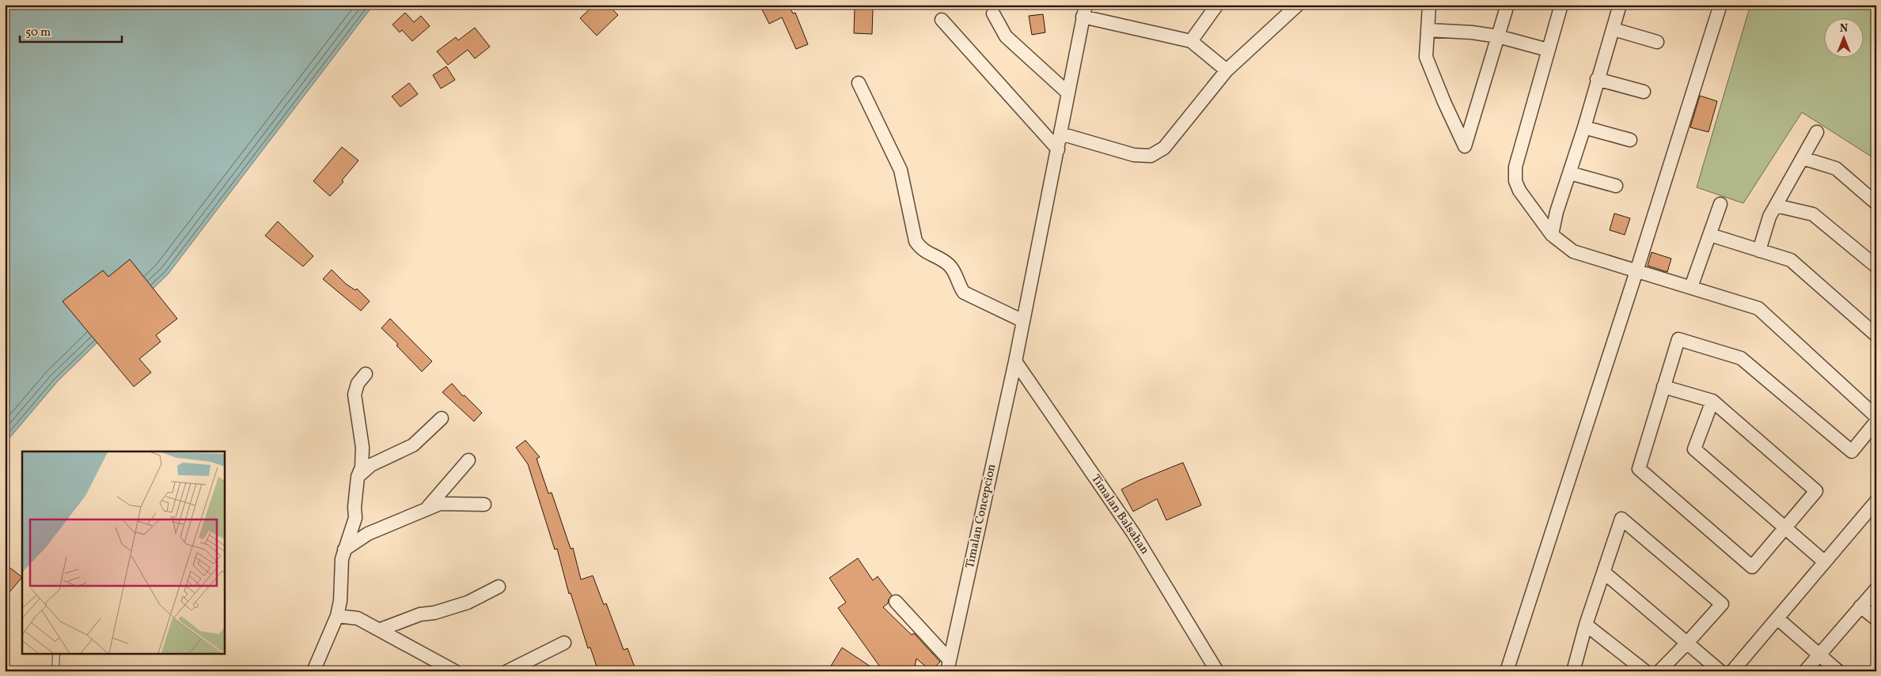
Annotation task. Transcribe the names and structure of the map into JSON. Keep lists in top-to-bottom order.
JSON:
{
  "streets": {
    "street": ["Timalan Balsahan", "Timalan Concepcion"]
  },
  "crossings": [
    ["Timalan Balsahan", "Timalan Concepcion"]
  ],
  "scale_bar": "50 m",
  "north": "top"
}
